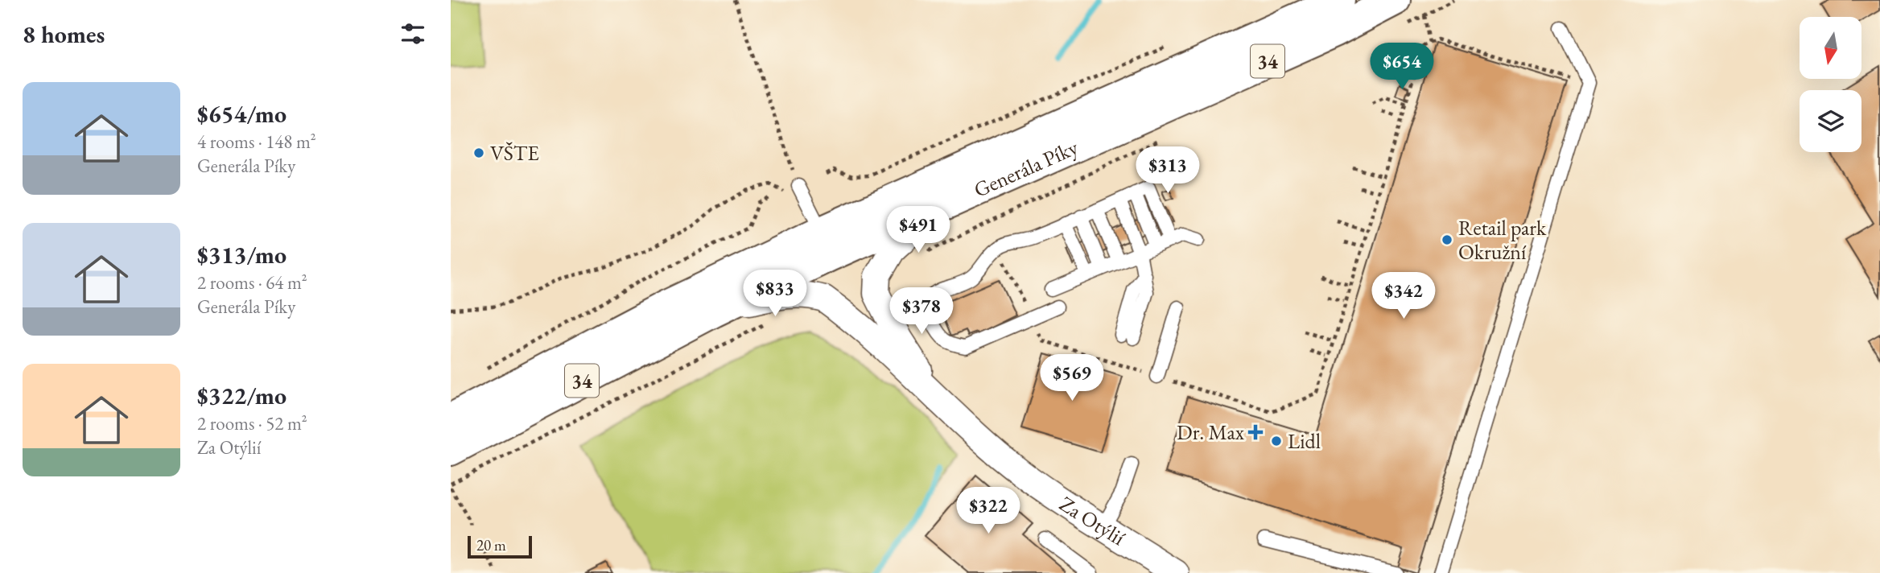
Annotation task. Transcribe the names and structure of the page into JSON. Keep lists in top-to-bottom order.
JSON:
{
  "streets": {
    "highway": ["34", "Generála Píky"],
    "street": ["Za Otýlií"]
  },
  "crossings": [
    ["Generála Píky", "Za Otýlií"]
  ],
  "places": {
    "other": ["VŠTE", "Retail park Okružní", "Lidl"],
    "health": ["Dr. Max"]
  },
  "scale_bar": "20 m",
  "north": "bottom",
  "page": {
    "heading": "8 homes",
    "price": [
      "$654",
      "$313",
      "$491",
      "$833",
      "$342",
      "$378",
      "$569",
      "$322"
    ],
    "list": [
      {
        "name": "$654/mo",
        "note": "4 rooms · 148 m² · Generála Píky"
      },
      {
        "name": "$313/mo",
        "note": "2 rooms · 64 m² · Generála Píky"
      },
      {
        "name": "$322/mo",
        "note": "2 rooms · 52 m² · Za Otýlií"
      }
    ],
    "scale": "20 m"
  }
}
